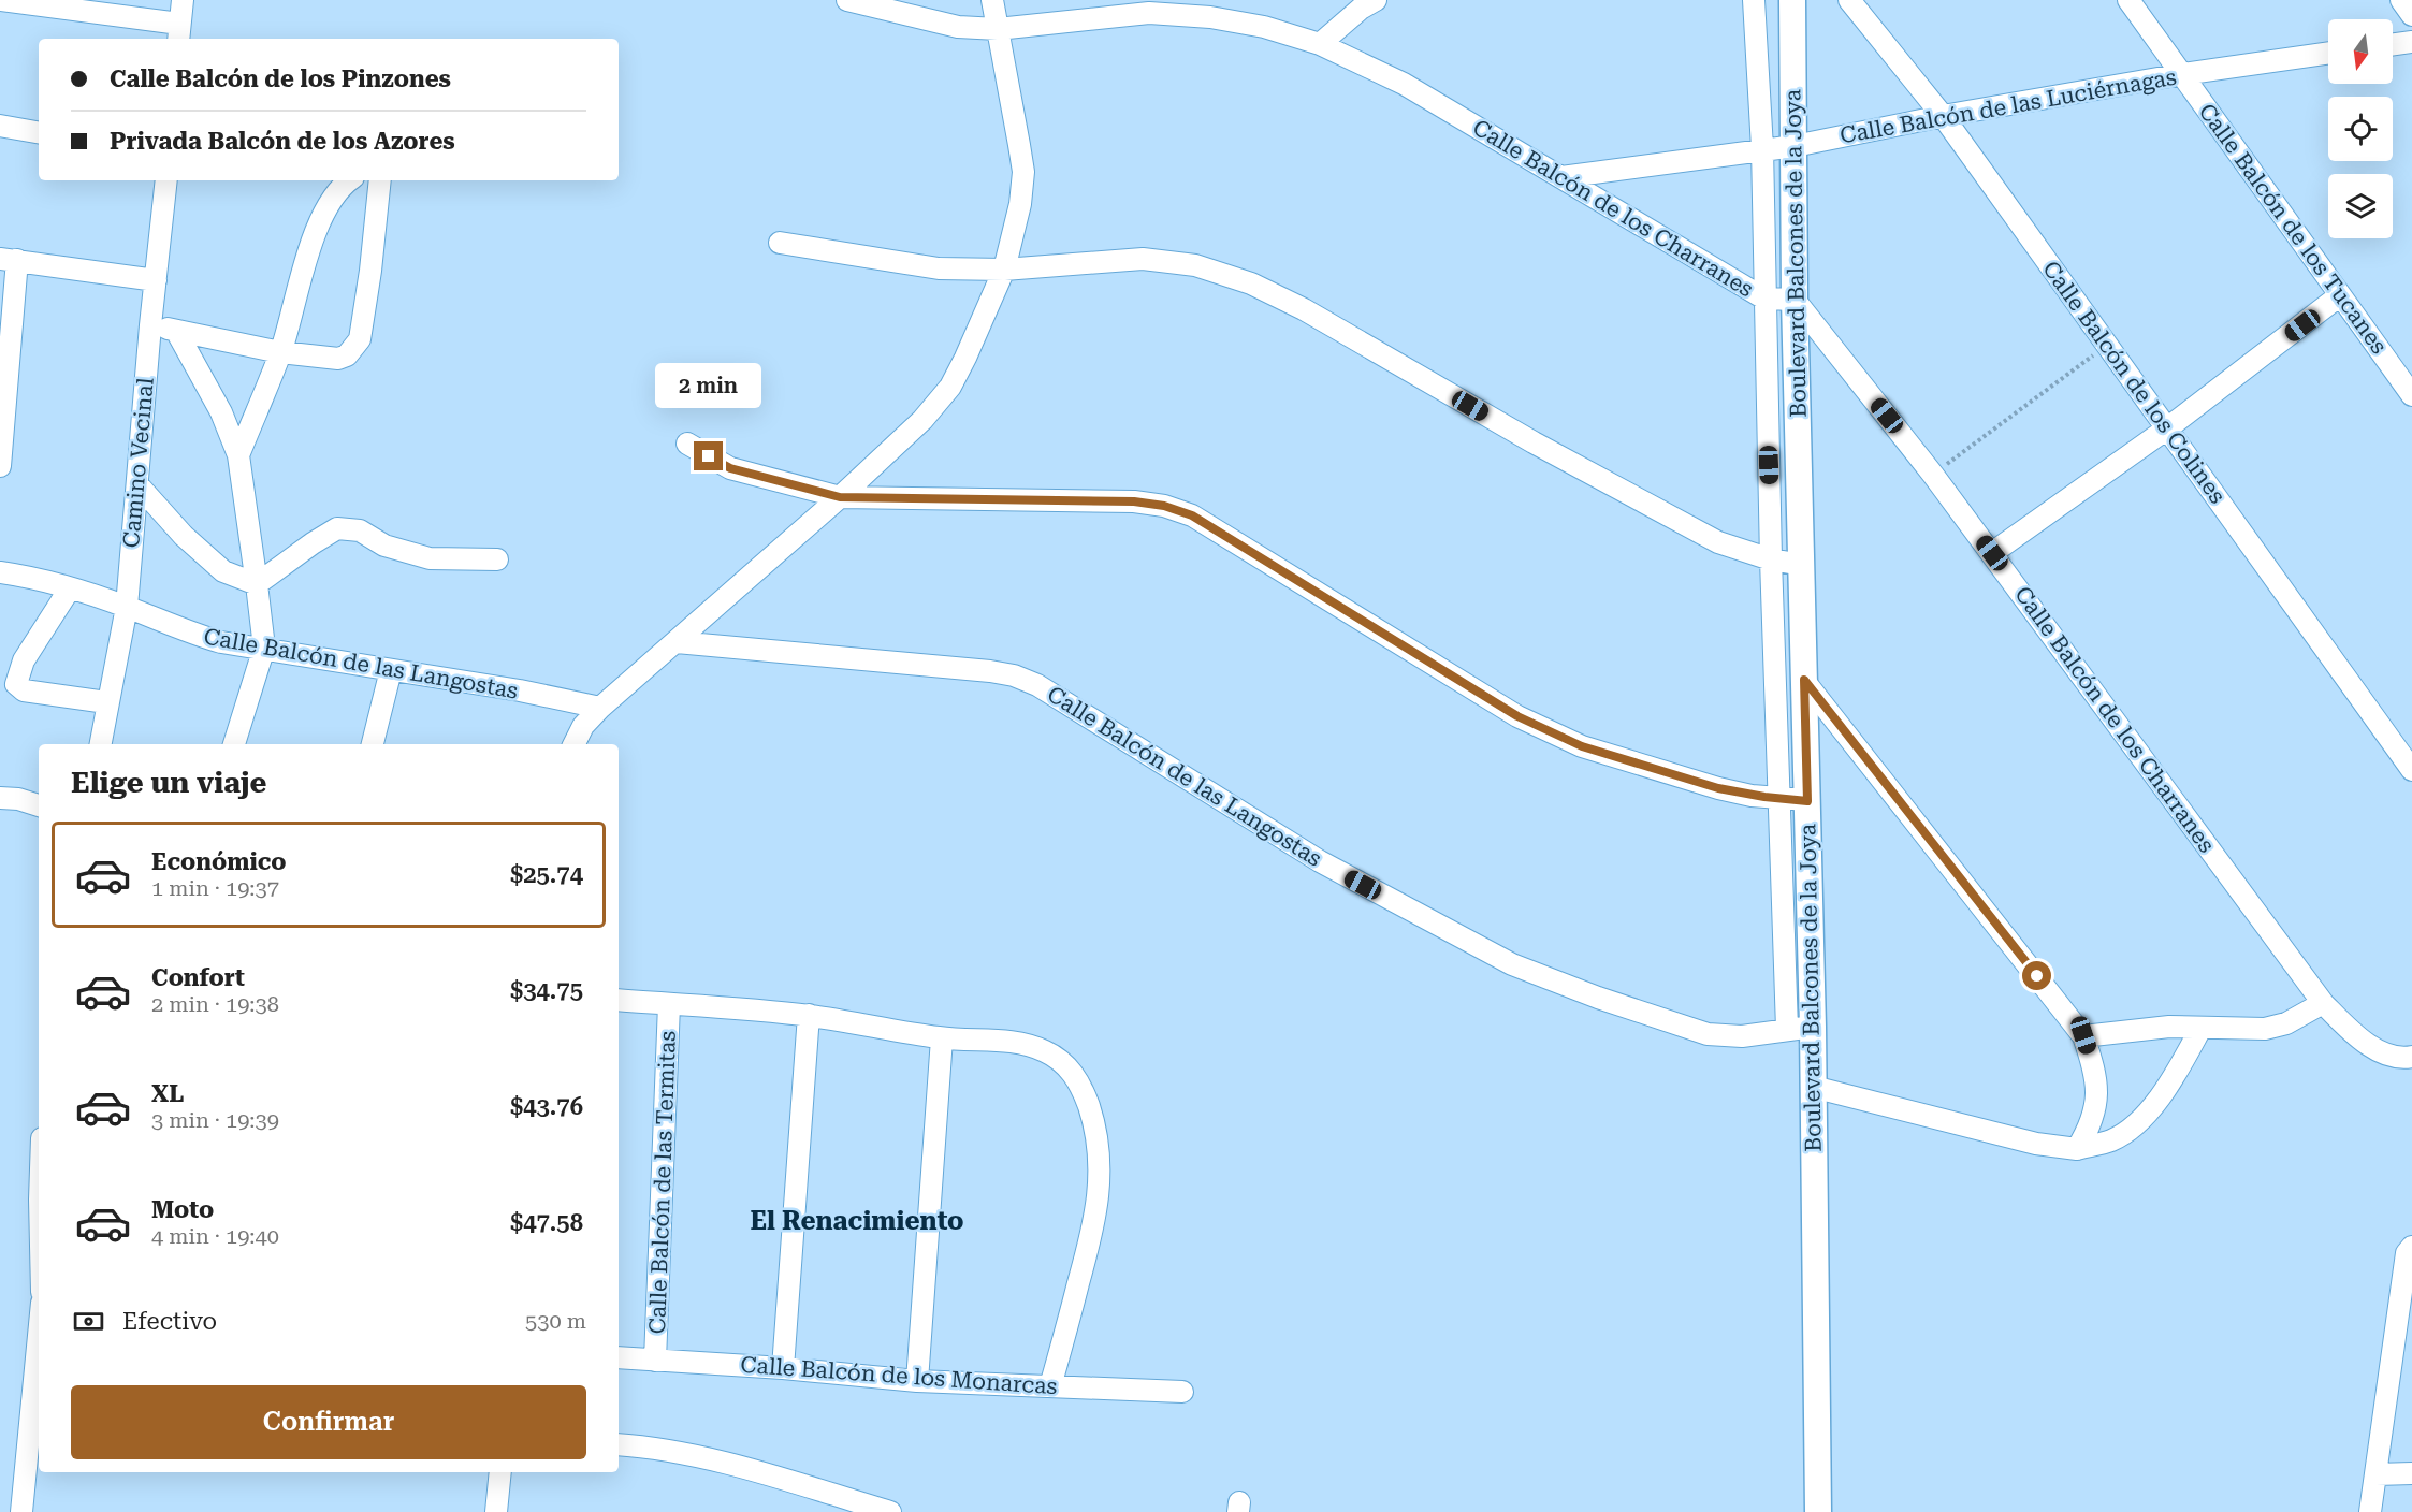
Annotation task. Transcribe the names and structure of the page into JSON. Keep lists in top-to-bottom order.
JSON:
{
  "streets": {
    "street": [
      "Calle Balcón de las Luciérnagas",
      "Calle Balcón de los Charranes",
      "Calle Balcón de los Tucanes",
      "Boulevard Balcones de la Joya",
      "Calle Balcón de los Colines",
      "Camino Vecinal",
      "Calle Balcón de las Langostas",
      "Calle Balcón de las Termitas",
      "Calle Balcón de los Monarcas"
    ]
  },
  "crossings": [
    ["Calle Balcón de las Luciérnagas", "Calle Balcón de los Charranes"],
    ["Calle Balcón de las Luciérnagas", "Calle Balcón de los Tucanes"],
    ["Calle Balcón de las Luciérnagas", "Boulevard Balcones de la Joya"],
    ["Calle Balcón de las Luciérnagas", "Calle Balcón de los Colines"],
    ["Calle Balcón de los Charranes", "Boulevard Balcones de la Joya"],
    ["Boulevard Balcones de la Joya", "Calle Balcón de las Langostas"],
    ["Camino Vecinal", "Calle Balcón de las Langostas"],
    ["Calle Balcón de las Termitas", "Calle Balcón de los Monarcas"]
  ],
  "districts": ["El Renacimiento"],
  "north": "bottom",
  "page": {
    "banner": ["Calle Balcón de los Pinzones", "Privada Balcón de los Azores"],
    "bubble": "2 min",
    "heading": "Elige un viaje",
    "list": [
      {
        "name": "Económico",
        "note": "1 min · 19:37",
        "value": "$25.74"
      },
      {
        "name": "Confort",
        "note": "2 min · 19:38",
        "value": "$34.75"
      },
      {
        "name": "XL",
        "note": "3 min · 19:39",
        "value": "$43.76"
      },
      {
        "name": "Moto",
        "note": "4 min · 19:40",
        "value": "$47.58"
      }
    ],
    "pay": ["Efectivo", "530 m"],
    "buttons": "Confirmar"
  }
}
